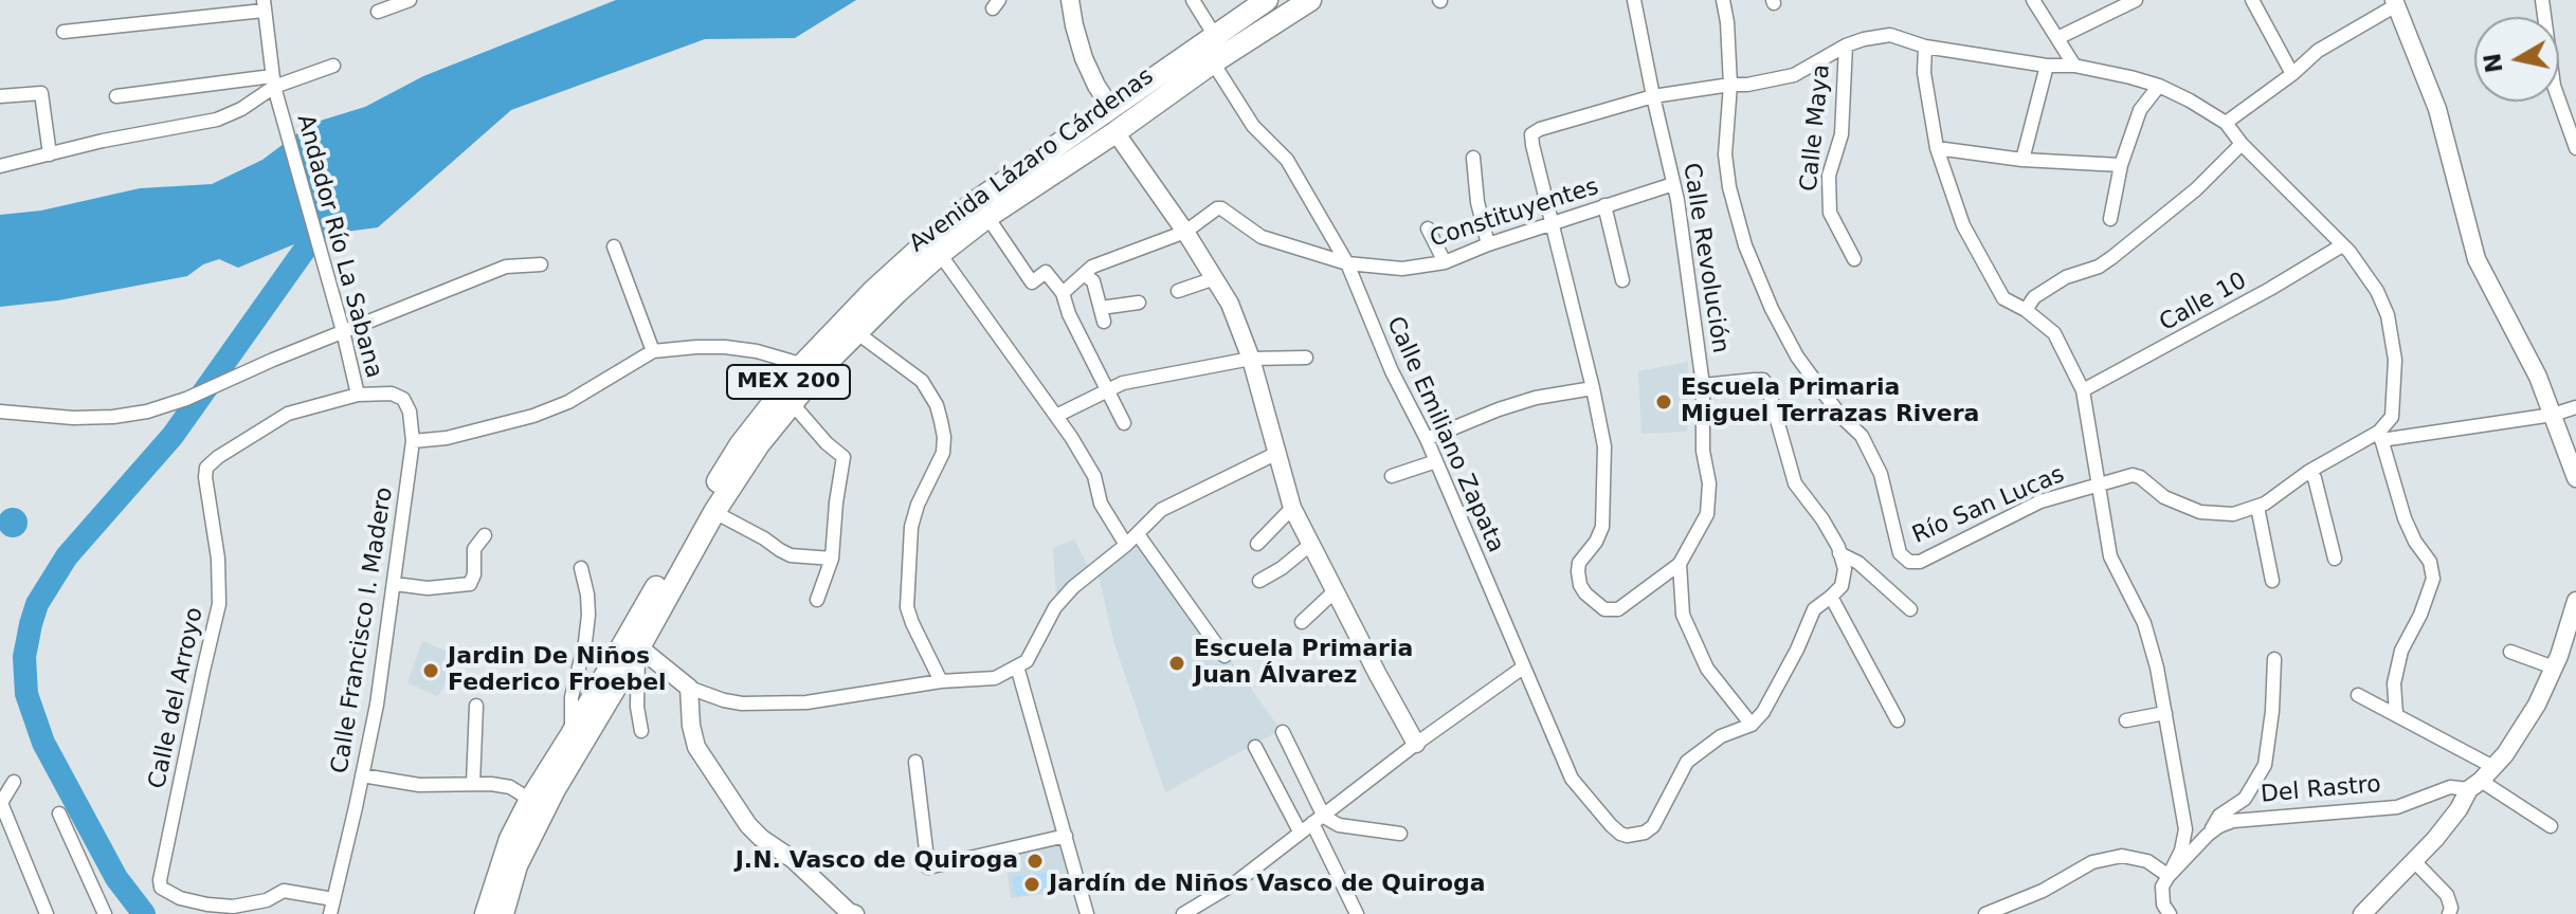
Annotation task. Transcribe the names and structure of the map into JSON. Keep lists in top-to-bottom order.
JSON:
{
  "streets": {
    "main road": ["Avenida Lázaro Cárdenas", "MEX 200"],
    "street": [
      "Calle Maya",
      "Constituyentes",
      "Andador Río La Sabana",
      "Calle Revolución",
      "Calle 10",
      "Calle Emiliano Zapata",
      "Río San Lucas",
      "Calle Francisco I. Madero",
      "Calle del Arroyo",
      "Del Rastro"
    ]
  },
  "crossings": [
    ["Avenida Lázaro Cárdenas", "Calle Emiliano Zapata"],
    ["Constituyentes", "Calle Revolución"],
    ["Constituyentes", "Calle Emiliano Zapata"],
    ["Andador Río La Sabana", "Calle Francisco I. Madero"],
    ["Andador Río La Sabana", "Calle del Arroyo"],
    ["Calle Francisco I. Madero", "Calle del Arroyo"]
  ],
  "places": [
    "Escuela Primaria Miguel Terrazas Rivera",
    "Escuela Primaria Juan Álvarez",
    "Jardin De Niños Federico Froebel",
    "J.N. Vasco de Quiroga",
    "Jardín de Niños Vasco de Quiroga"
  ],
  "north": "left"
}
